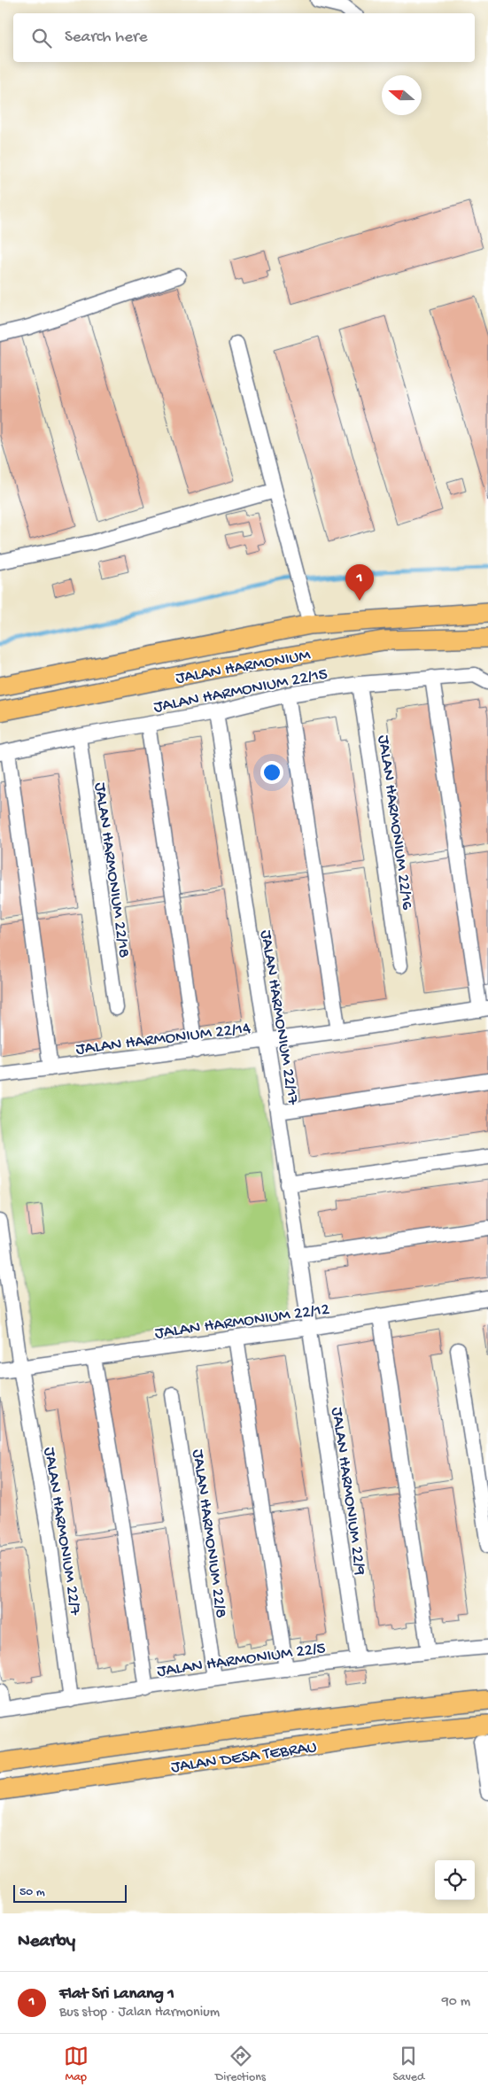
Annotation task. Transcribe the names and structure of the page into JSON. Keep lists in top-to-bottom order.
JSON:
{
  "streets": {
    "main road": ["JALAN HARMONIUM", "JALAN DESA TEBRAU"],
    "street": [
      "JALAN HARMONIUM 22/15",
      "JALAN HARMONIUM 22/16",
      "JALAN HARMONIUM 22/18",
      "JALAN HARMONIUM 22/17",
      "JALAN HARMONIUM 22/14",
      "JALAN HARMONIUM 22/12",
      "JALAN HARMONIUM 22/9",
      "JALAN HARMONIUM 22/7",
      "JALAN HARMONIUM 22/8",
      "JALAN HARMONIUM 22/5"
    ]
  },
  "crossings": [
    ["JALAN HARMONIUM 22/15", "JALAN HARMONIUM 22/16"],
    ["JALAN HARMONIUM 22/15", "JALAN HARMONIUM 22/18"],
    ["JALAN HARMONIUM 22/15", "JALAN HARMONIUM 22/17"],
    ["JALAN HARMONIUM 22/17", "JALAN HARMONIUM 22/14"],
    ["JALAN HARMONIUM 22/17", "JALAN HARMONIUM 22/12"],
    ["JALAN HARMONIUM 22/17", "JALAN HARMONIUM 22/9"],
    ["JALAN HARMONIUM 22/12", "JALAN HARMONIUM 22/9"],
    ["JALAN HARMONIUM 22/12", "JALAN HARMONIUM 22/7"],
    ["JALAN HARMONIUM 22/9", "JALAN HARMONIUM 22/5"],
    ["JALAN HARMONIUM 22/7", "JALAN HARMONIUM 22/5"],
    ["JALAN HARMONIUM 22/8", "JALAN HARMONIUM 22/5"]
  ],
  "scale_bar": "50 m",
  "north": "left",
  "page": {
    "search": "Search here",
    "pins": "1",
    "scale": "50 m",
    "heading": "Nearby",
    "list": [
      {
        "mark": "1",
        "name": "Flat Sri Lanang 1",
        "note": "Bus stop · Jalan Harmonium",
        "value": "90 m"
      }
    ],
    "nav": ["Map", "Directions", "Saved"]
  }
}
